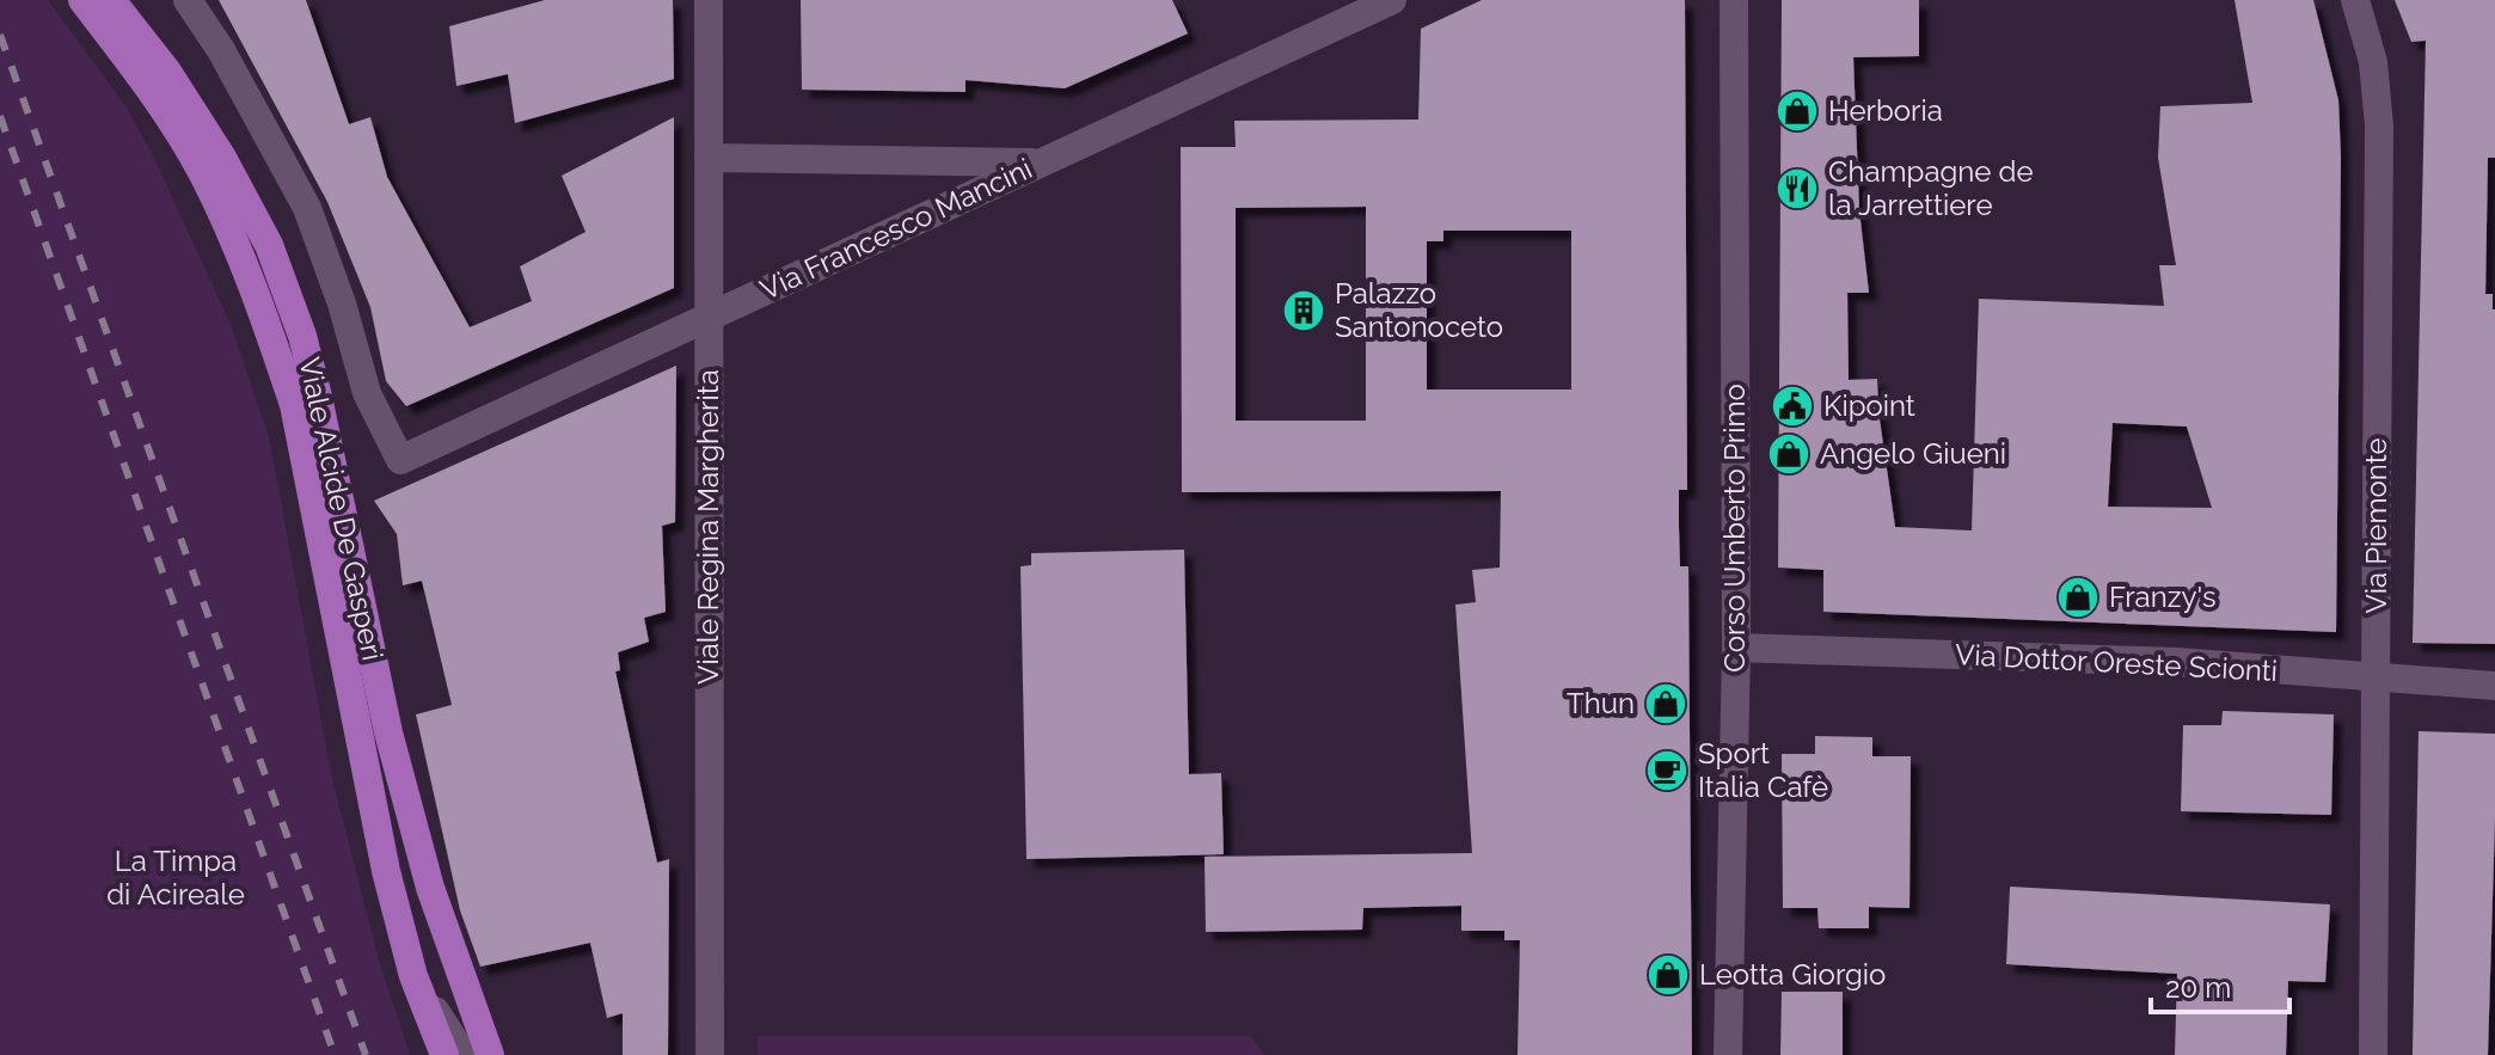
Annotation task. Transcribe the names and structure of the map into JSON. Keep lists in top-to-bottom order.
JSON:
{
  "streets": {
    "main road": ["Viale Alcide De Gasperi"],
    "street": [
      "Via Francesco Mancini",
      "Via Piemonte",
      "Viale Regina Margherita",
      "Corso Umberto Primo",
      "Via Dottor Oreste Scionti"
    ]
  },
  "crossings": [
    ["Via Francesco Mancini", "Viale Alcide De Gasperi"],
    ["Via Francesco Mancini", "Viale Regina Margherita"],
    ["Via Piemonte", "Via Dottor Oreste Scionti"],
    ["Corso Umberto Primo", "Via Dottor Oreste Scionti"]
  ],
  "parks": ["La Timpa di Acireale"],
  "places": {
    "shop": [
      "Herboria",
      "Angelo Giueni",
      "Franzy's",
      "Thun",
      "Leotta Giorgio"
    ],
    "restaurant": ["Champagne de la Jarrettiere"],
    "building": ["Palazzo Santonoceto"],
    "public building": ["Kipoint"],
    "cafe": ["Sport Italia Cafè"]
  },
  "scale_bar": "20 m"
}
